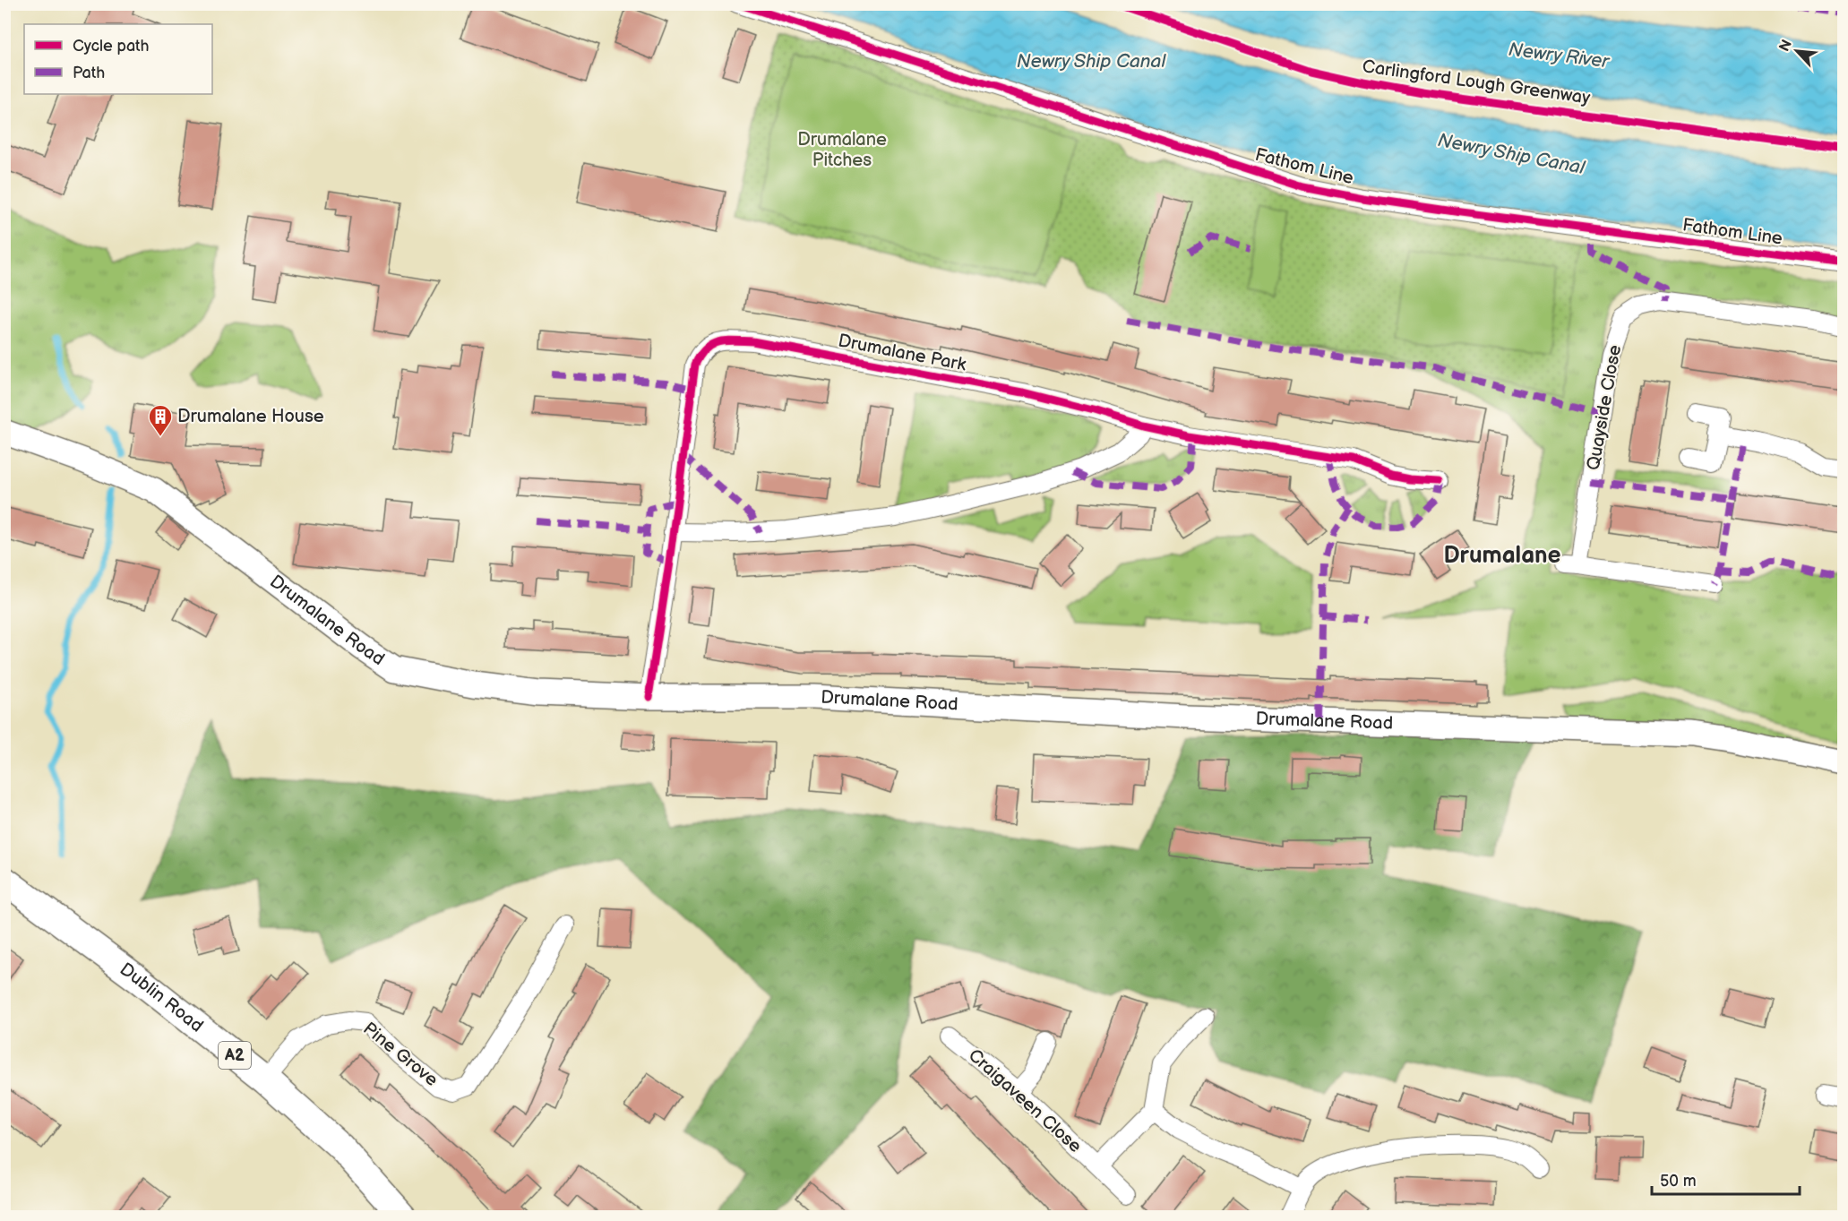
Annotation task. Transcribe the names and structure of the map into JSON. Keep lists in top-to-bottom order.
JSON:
{
  "streets": {
    "main road": ["Drumalane Road", "Dublin Road", "A2"],
    "street": [
      "Fathom Line",
      "Drumalane Park",
      "Quayside Close",
      "Pine Grove",
      "Craigaveen Close"
    ],
    "cycle path": ["Carlingford Lough Greenway"]
  },
  "crossings": [
    ["Drumalane Park", "Drumalane Road"],
    ["Dublin Road", "Pine Grove"]
  ],
  "districts": ["Drumalane"],
  "water": ["Newry River", "Newry Ship Canal"],
  "parks": ["Drumalane Pitches"],
  "places": {
    "building": ["Drumalane House"]
  },
  "legend": ["Cycle path", "Path"],
  "scale_bar": "50 m",
  "north": "top left"
}
